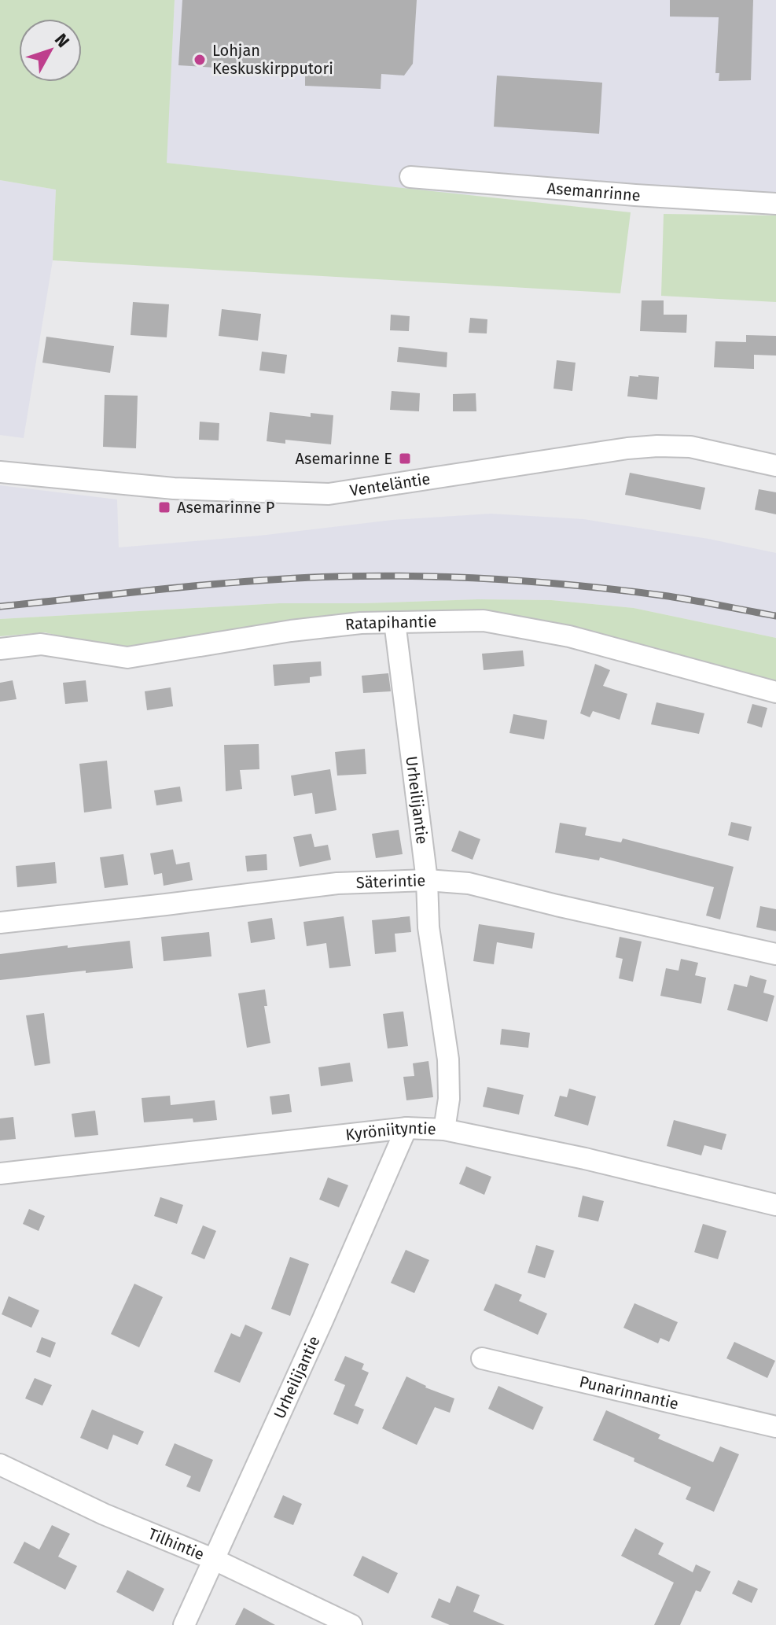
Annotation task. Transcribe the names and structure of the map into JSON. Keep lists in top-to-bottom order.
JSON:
{
  "streets": {
    "street": [
      "Asemanrinne",
      "Venteläntie",
      "Ratapihantie",
      "Urheilijantie",
      "Säterintie",
      "Kyröniityntie",
      "Punarinnantie",
      "Tilhintie"
    ]
  },
  "crossings": [
    ["Ratapihantie", "Urheilijantie"],
    ["Urheilijantie", "Säterintie"],
    ["Urheilijantie", "Kyröniityntie"],
    ["Urheilijantie", "Tilhintie"]
  ],
  "places": {
    "other": ["Lohjan Keskuskirpputori"],
    "transit": ["Asemarinne E", "Asemarinne P"]
  },
  "north": "top right"
}
